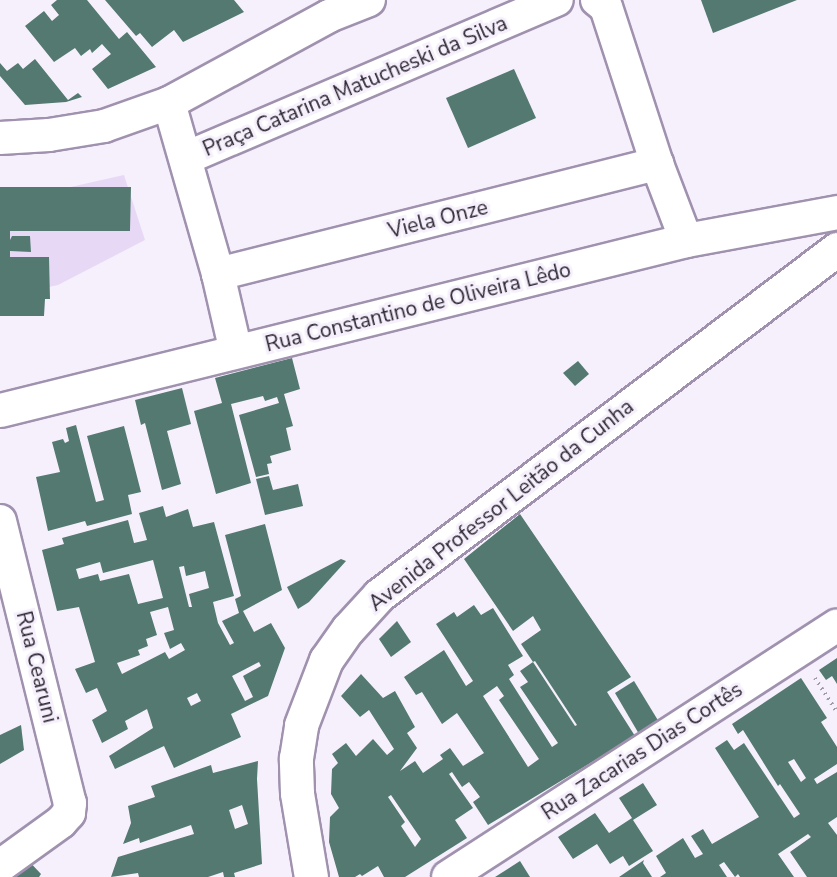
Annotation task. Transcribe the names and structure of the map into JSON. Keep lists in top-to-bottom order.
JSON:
{
  "streets": {
    "street": [
      "Praça Catarina Matucheski da Silva",
      "Viela Onze",
      "Rua Constantino de Oliveira Lêdo",
      "Avenida Professor Leitão da Cunha",
      "Rua Cearuni",
      "Rua Zacarias Dias Cortês"
    ]
  }
}
